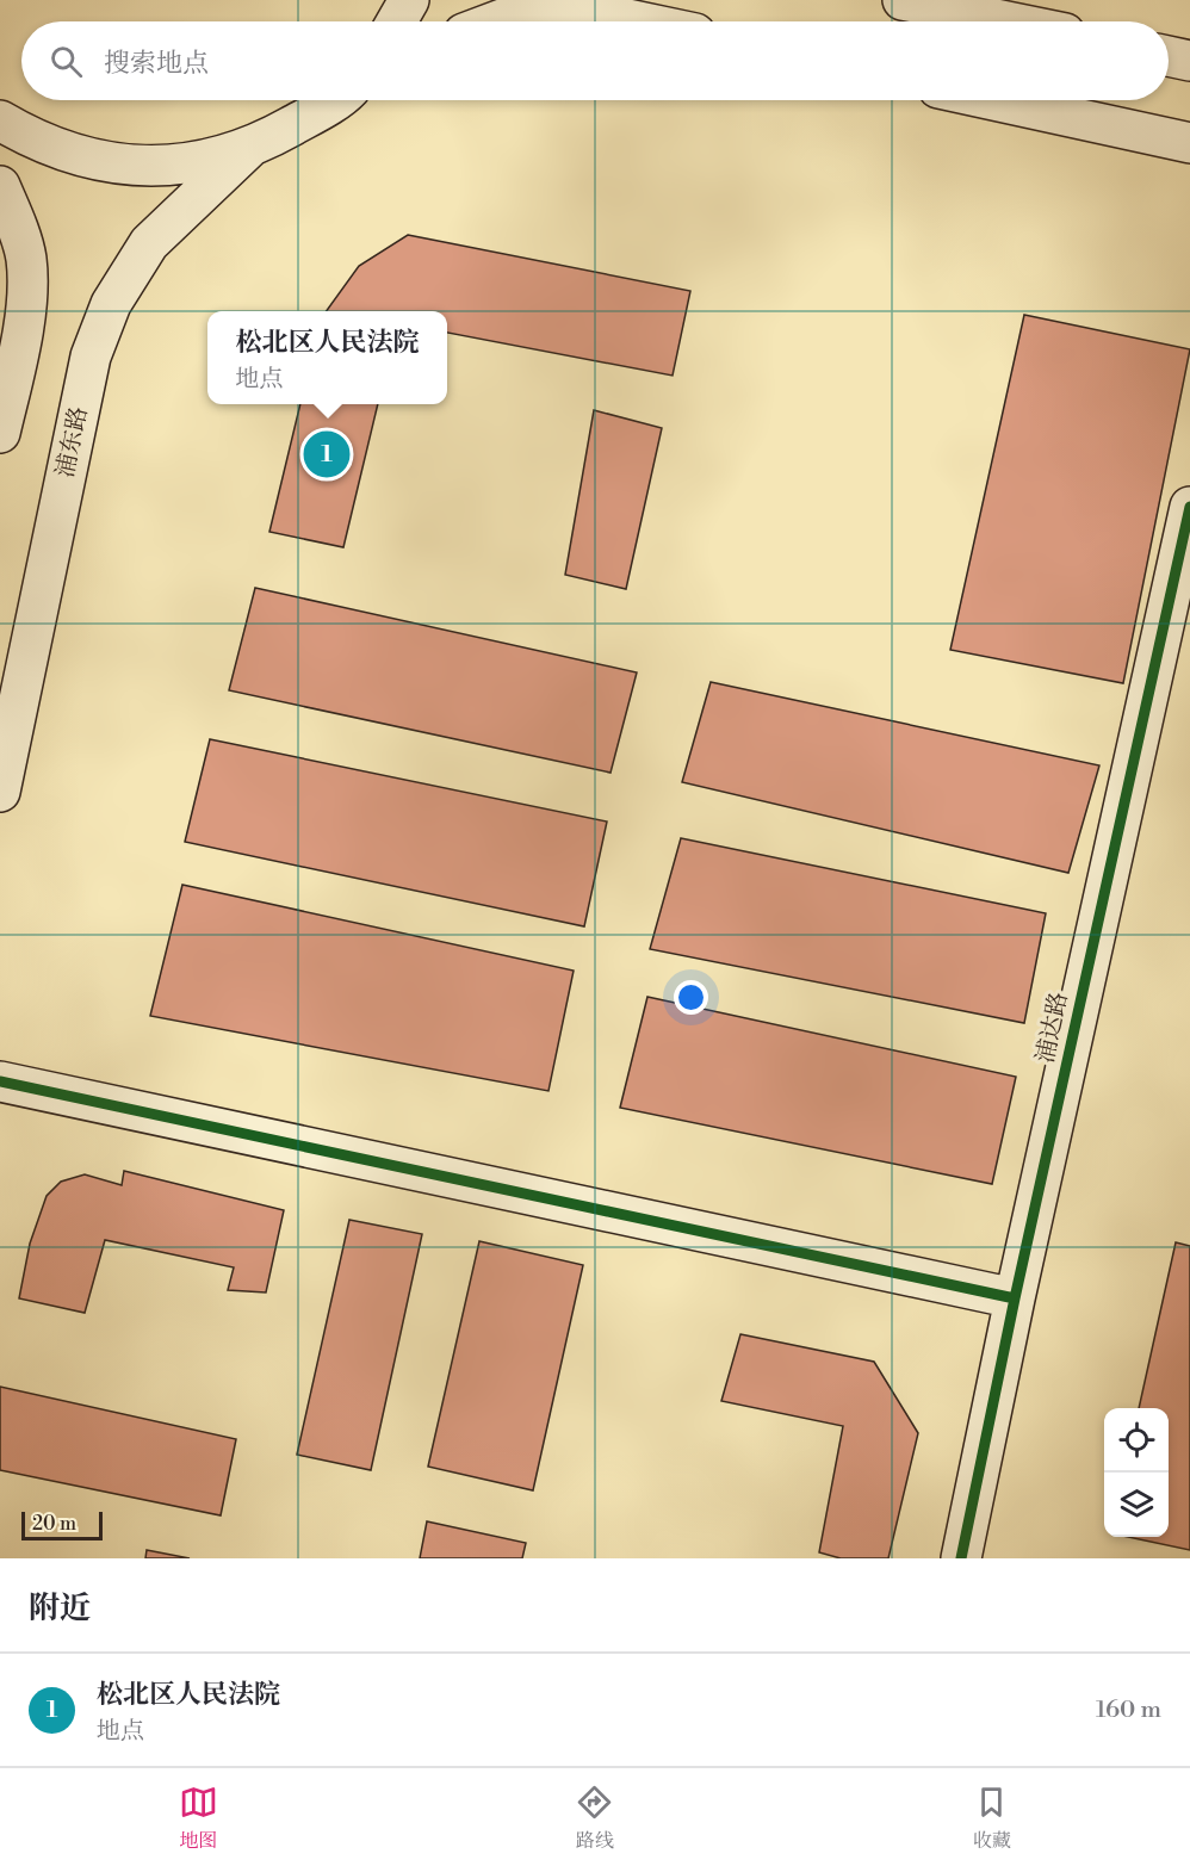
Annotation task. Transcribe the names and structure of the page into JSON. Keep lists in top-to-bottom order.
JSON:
{
  "streets": {
    "street": ["浦东路", "浦达路"]
  },
  "scale_bar": "20 m",
  "page": {
    "search": "搜索地点",
    "popup": ["松北区人民法院", "地点"],
    "pins": "1",
    "scale": "20 m",
    "heading": "附近",
    "list": [
      {
        "mark": "1",
        "name": "松北区人民法院",
        "note": "地点",
        "value": "160 m"
      }
    ],
    "nav": ["地图", "路线", "收藏"]
  }
}
